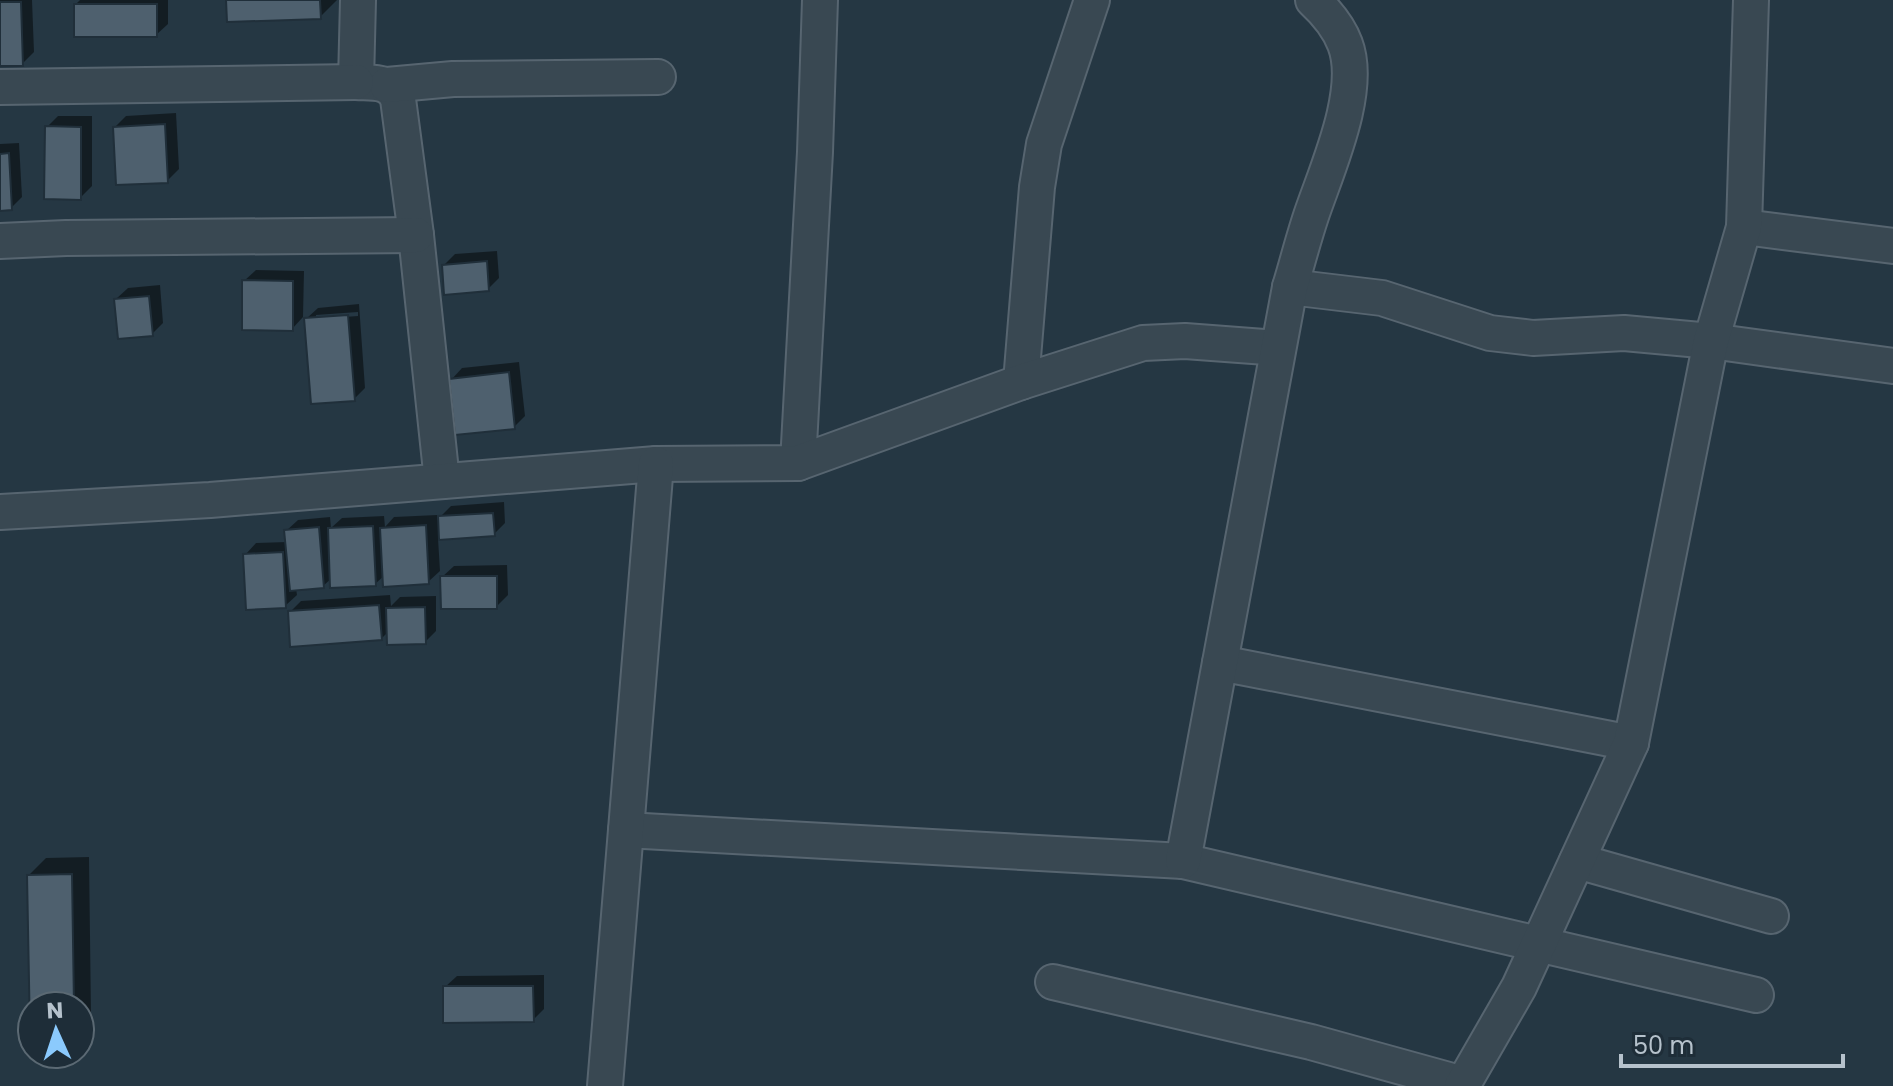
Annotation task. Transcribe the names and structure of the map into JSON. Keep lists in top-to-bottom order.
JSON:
{
  "scale_bar": "50 m",
  "north": "top"
}
